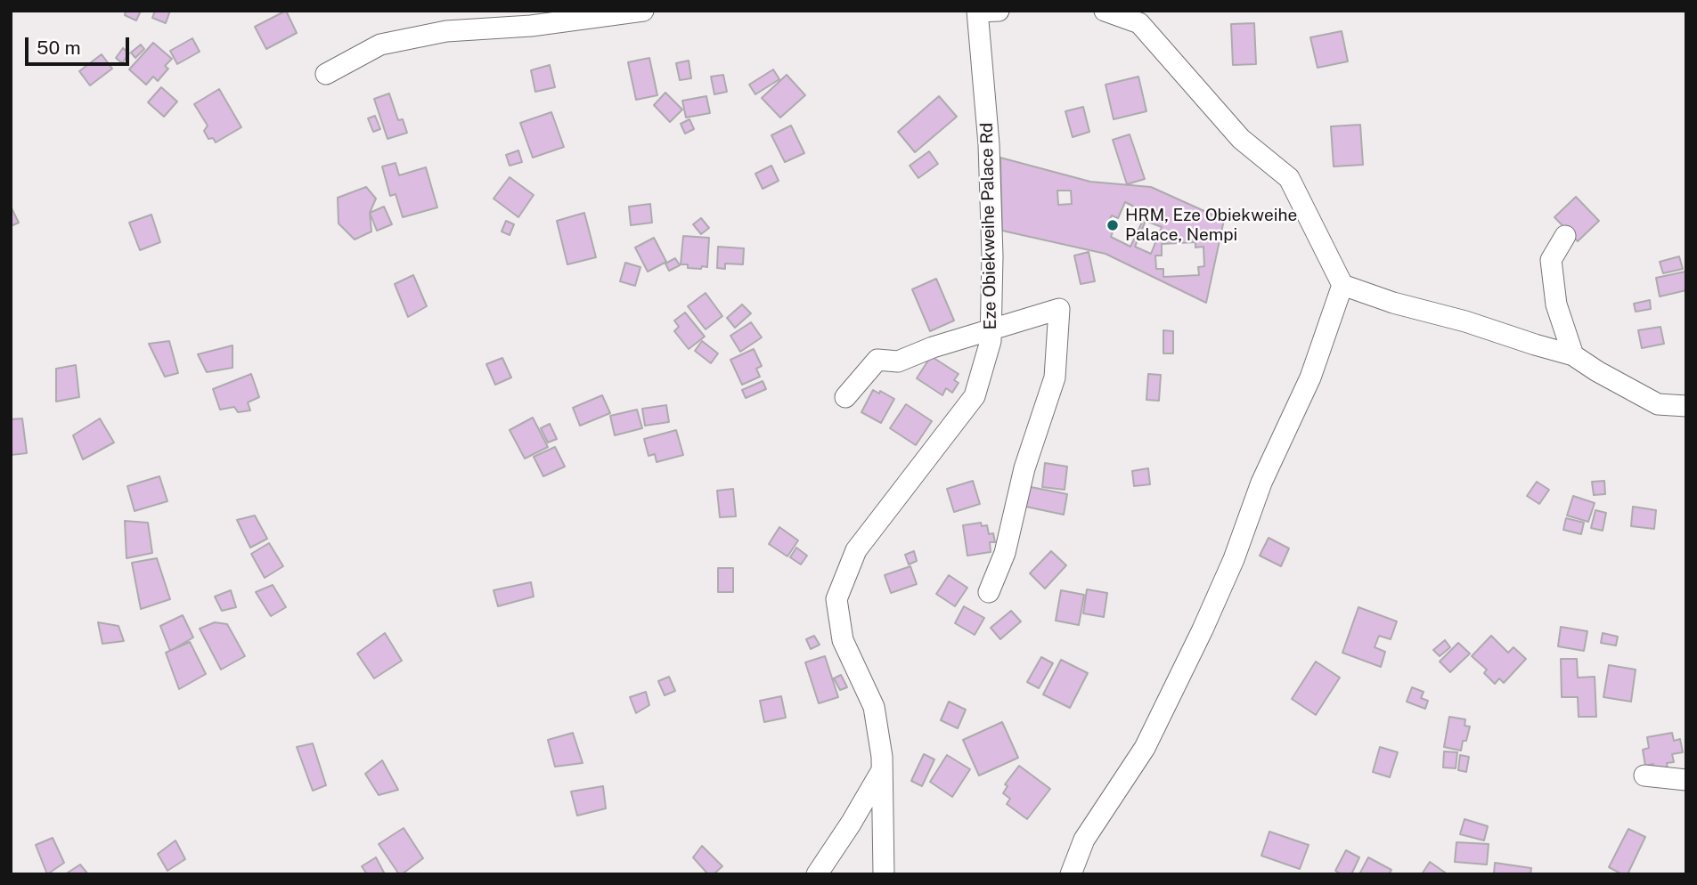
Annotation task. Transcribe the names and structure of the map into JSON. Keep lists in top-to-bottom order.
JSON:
{
  "streets": {
    "street": ["Eze Obiekweihe Palace Rd"]
  },
  "places": ["HRM, Eze Obiekweihe Palace, Nempi"],
  "scale_bar": "50 m"
}
